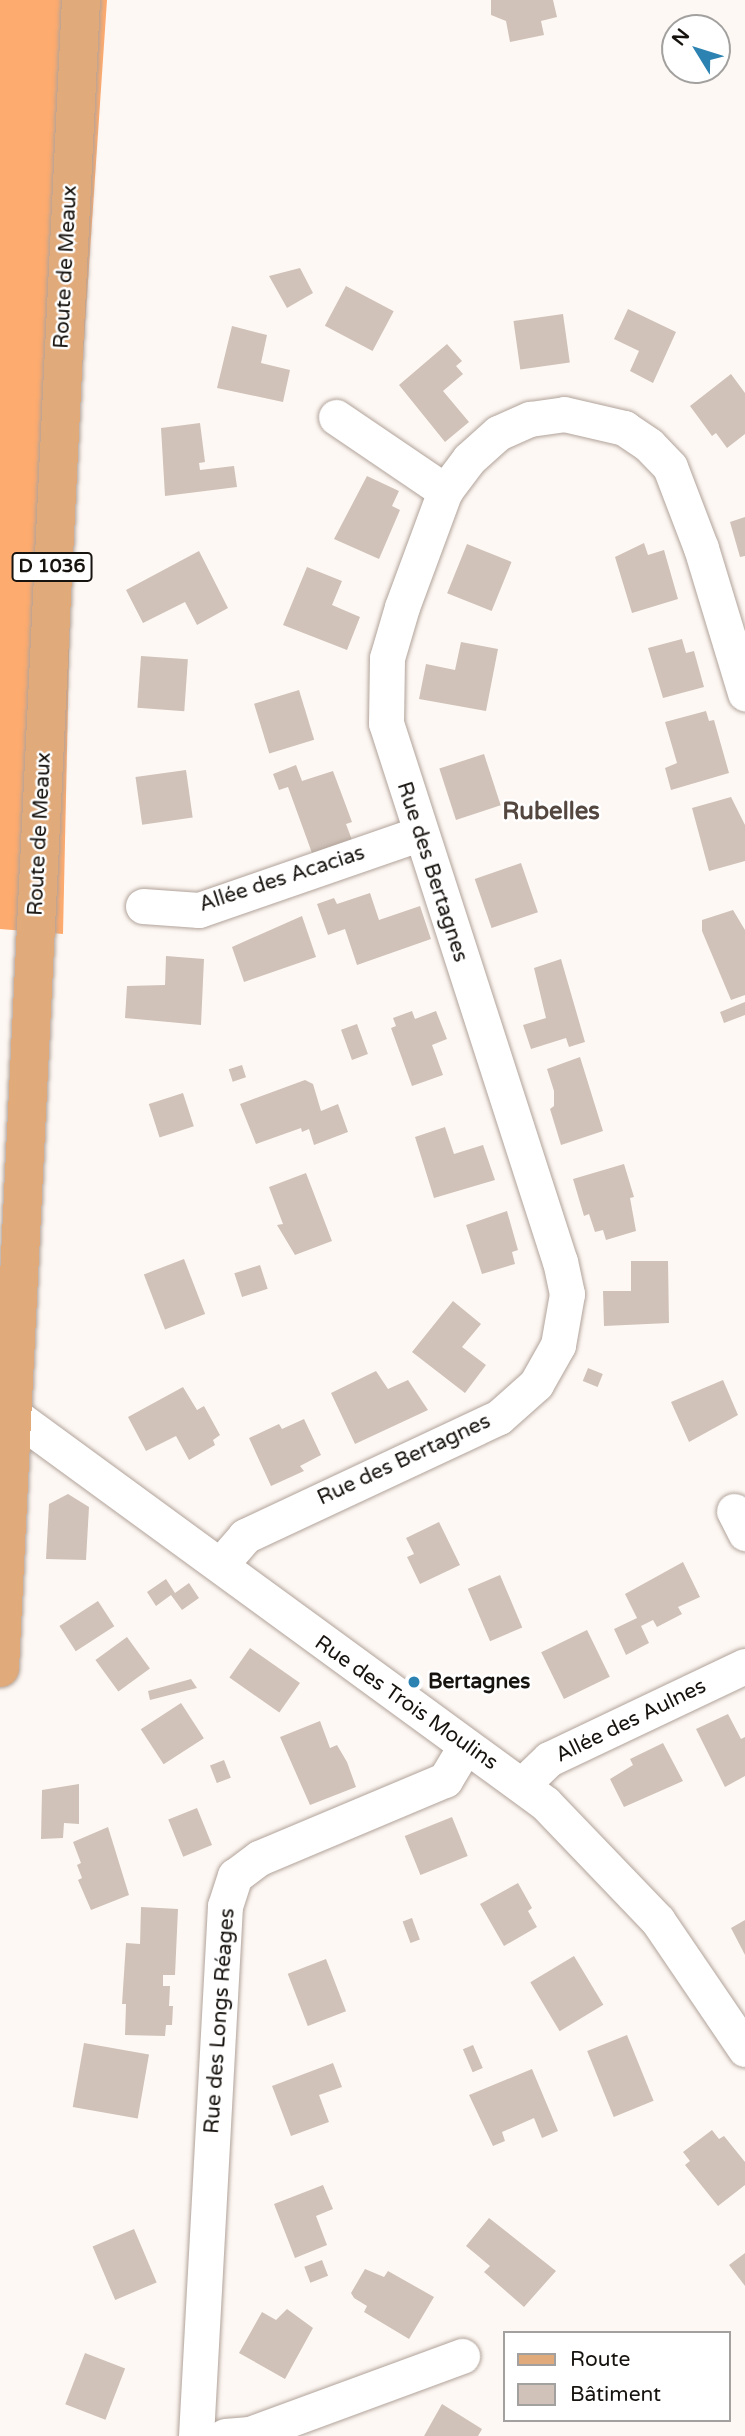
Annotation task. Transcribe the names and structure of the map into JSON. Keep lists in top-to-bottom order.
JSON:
{
  "streets": {
    "main road": ["Route de Meaux", "D 1036"],
    "street": [
      "Rue des Bertagnes",
      "Allée des Acacias",
      "Rue des Trois Moulins",
      "Allée des Aulnes",
      "Rue des Longs Réages"
    ]
  },
  "crossings": [
    ["Route de Meaux", "Rue des Trois Moulins"],
    ["Rue des Bertagnes", "Allée des Acacias"],
    ["Rue des Bertagnes", "Rue des Trois Moulins"],
    ["Rue des Trois Moulins", "Allée des Aulnes"],
    ["Rue des Trois Moulins", "Rue des Longs Réages"]
  ],
  "districts": ["Rubelles"],
  "places": ["Bertagnes"],
  "legend": ["Route", "Bâtiment"],
  "north": "top left"
}
